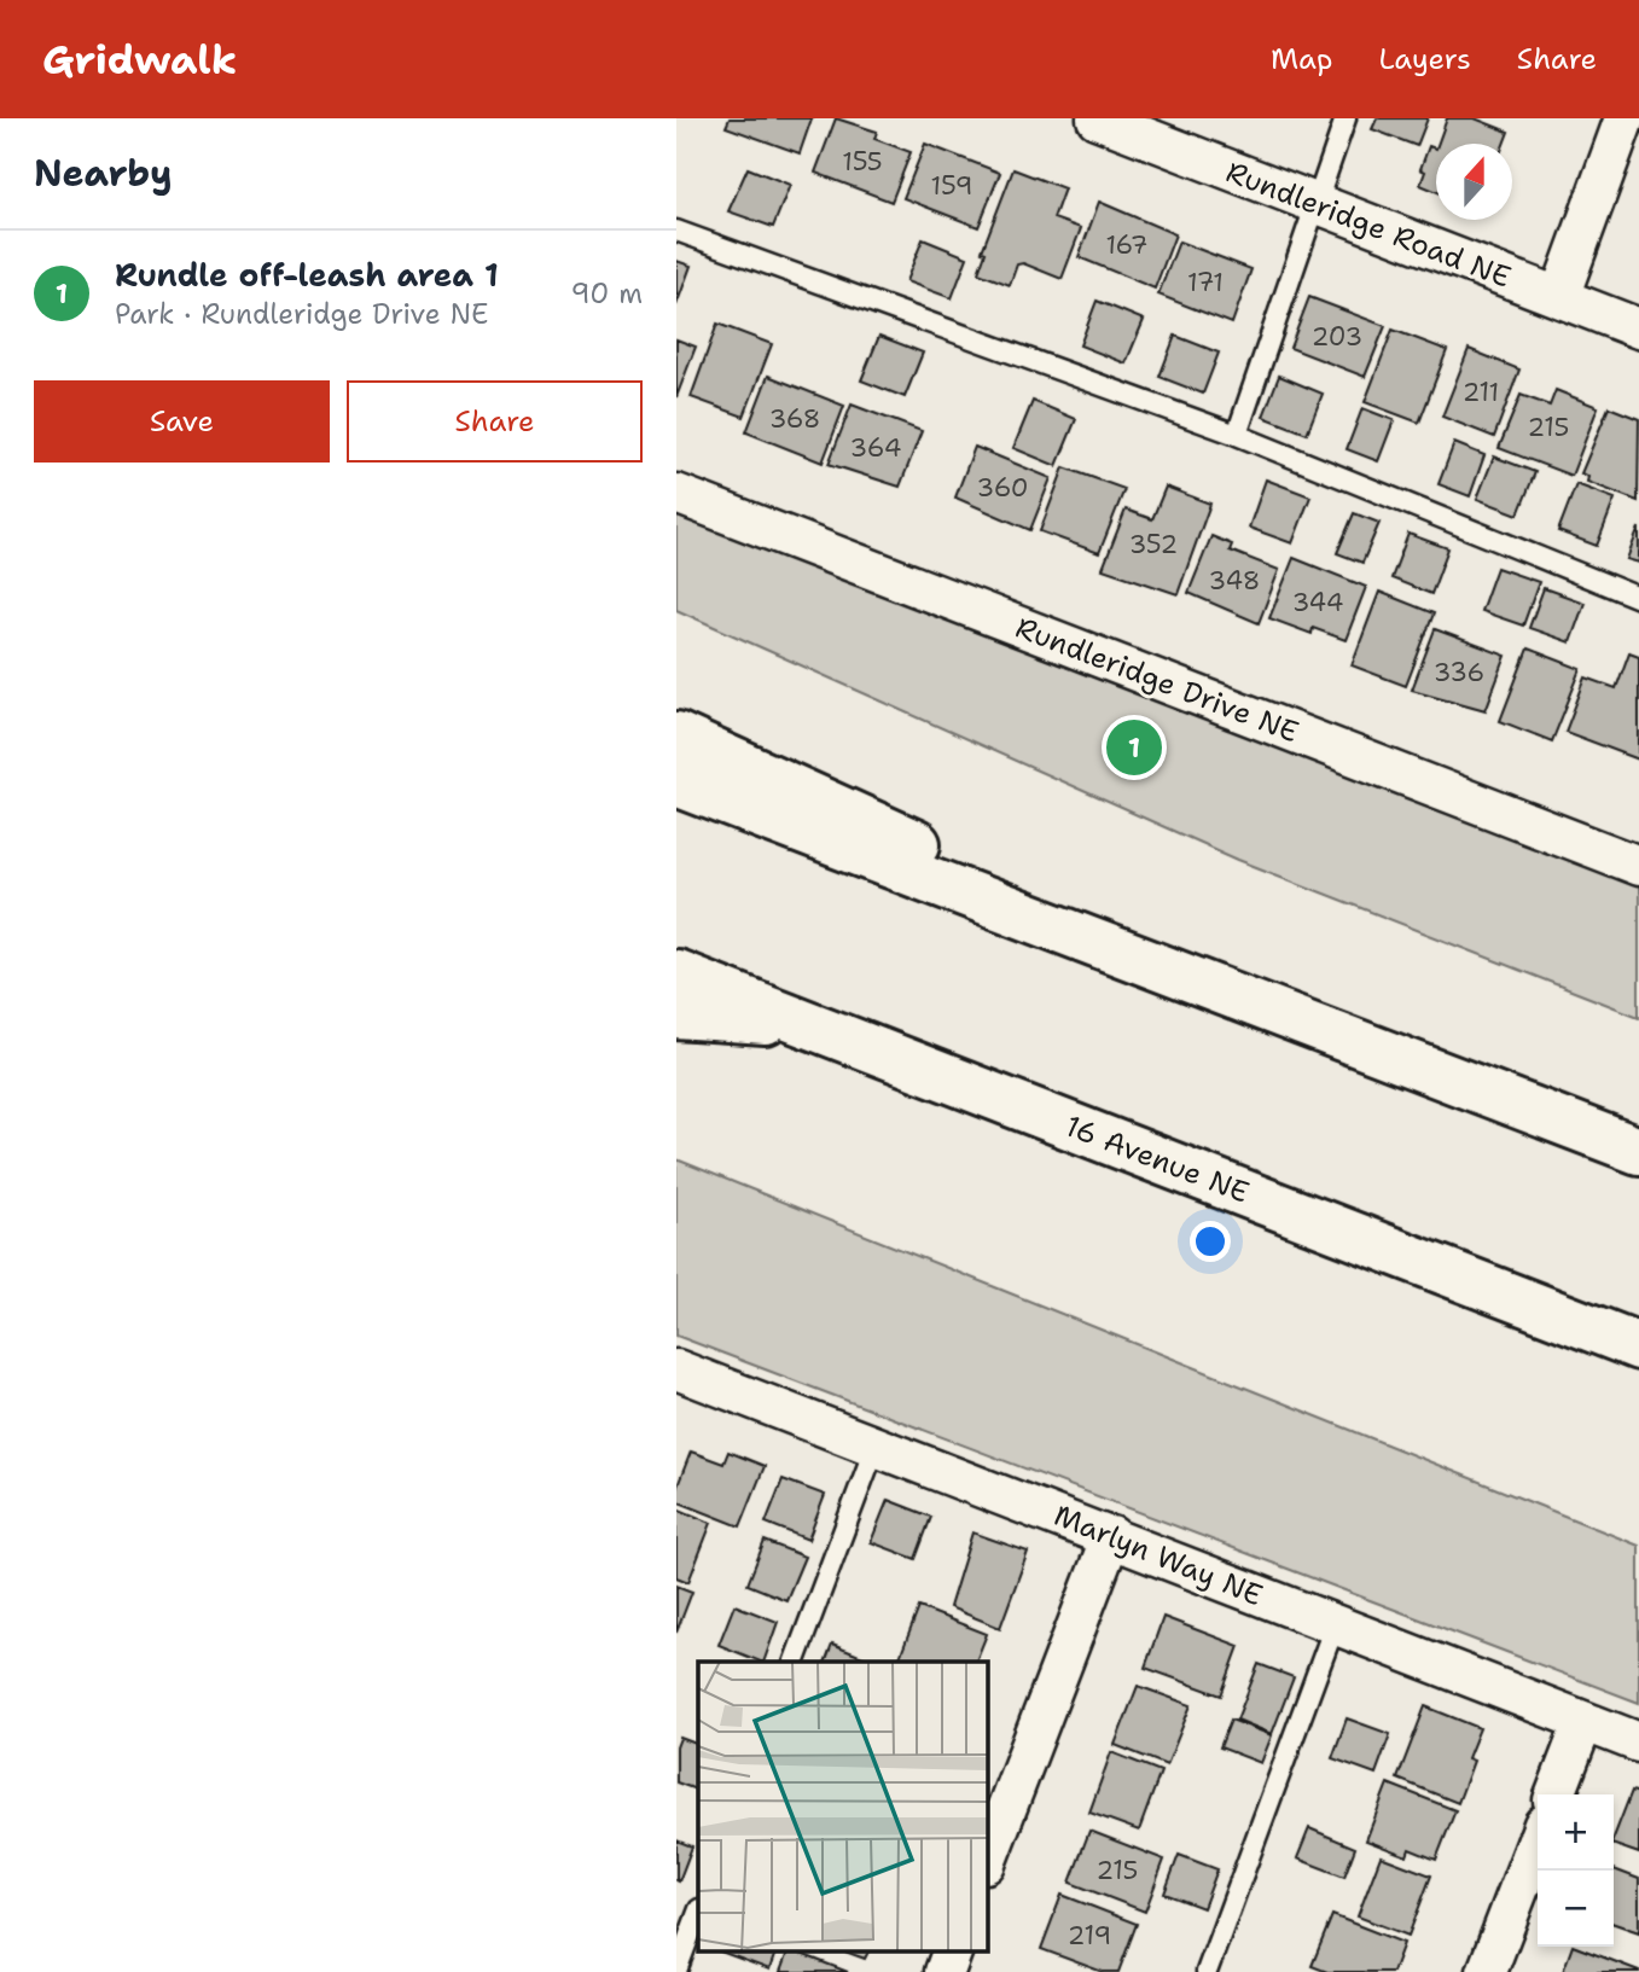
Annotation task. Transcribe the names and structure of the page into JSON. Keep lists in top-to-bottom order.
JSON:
{
  "streets": {
    "highway": ["16 Avenue NE"],
    "street": ["Rundleridge Road NE", "Rundleridge Drive NE", "Marlyn Way NE"]
  },
  "house_numbers": [
    "155",
    "159",
    "167",
    "171",
    "203",
    "211",
    "368",
    "215",
    "364",
    "360",
    "352",
    "348",
    "344",
    "336",
    "215",
    "219"
  ],
  "north": "top",
  "page": {
    "header": "Gridwalk",
    "nav": ["Map", "Layers", "Share"],
    "heading": "Nearby",
    "list": [
      {
        "mark": "1",
        "name": "Rundle off-leash area 1",
        "note": "Park · Rundleridge Drive NE",
        "value": "90 m"
      }
    ],
    "buttons": ["Save", "Share"],
    "pins": "1",
    "map_buttons": ["+", "−"]
  }
}
